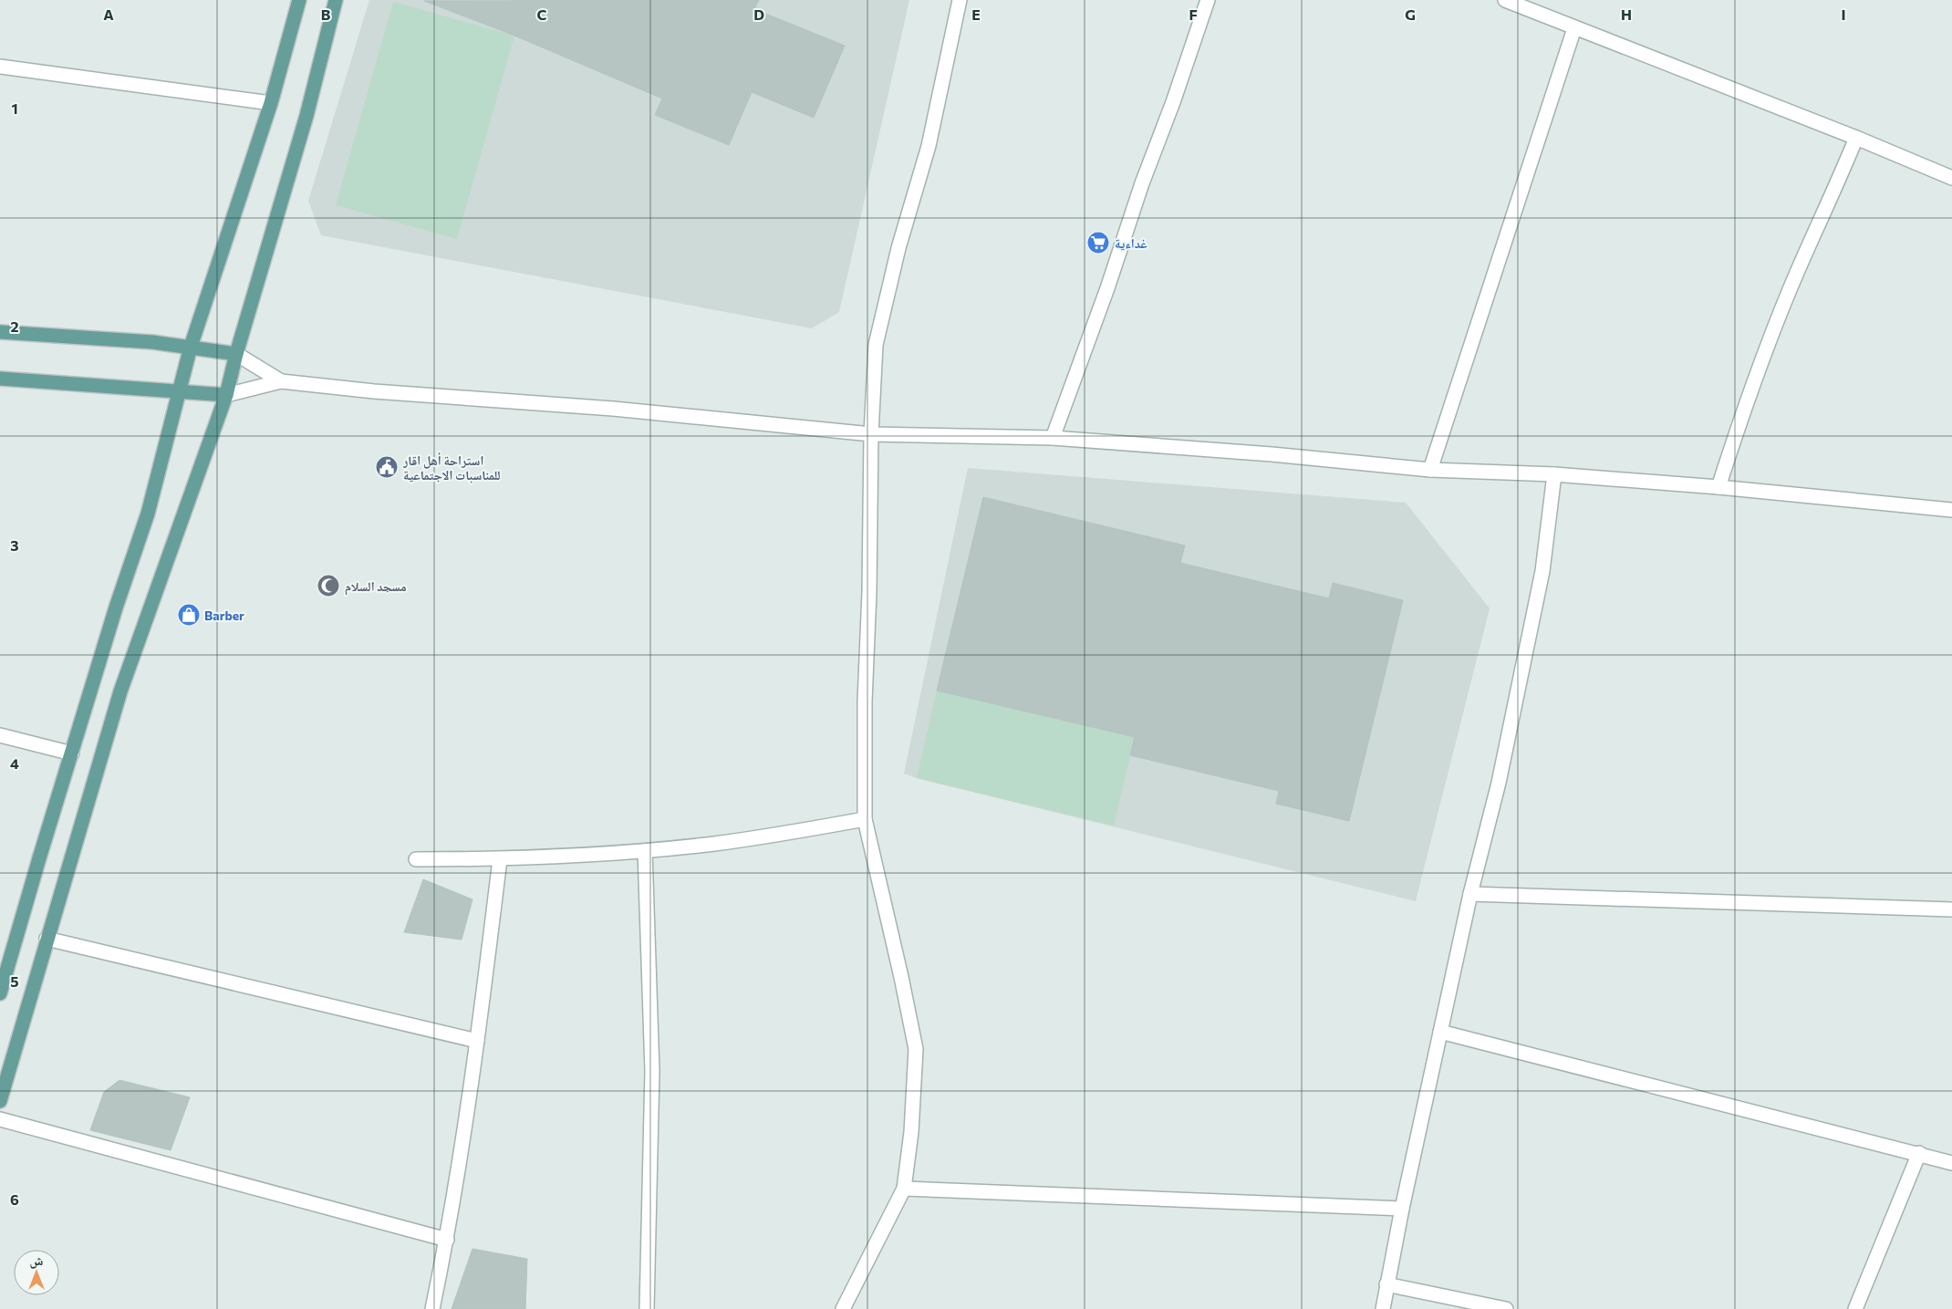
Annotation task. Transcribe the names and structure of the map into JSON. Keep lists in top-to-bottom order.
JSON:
{
  "places": {
    "supermarket": ["غداءية"],
    "public building": ["استراحة أهل اقار للمناسبات الاجتماعية"],
    "mosque": ["مسجد السلام"],
    "shop": ["Barber"]
  },
  "north": "top",
  "grid": {
    "columns": [
      "A",
      "B",
      "C",
      "D",
      "E",
      "F",
      "G",
      "H",
      "I"
    ],
    "rows": [
      "1",
      "2",
      "3",
      "4",
      "5",
      "6"
    ]
  }
}
